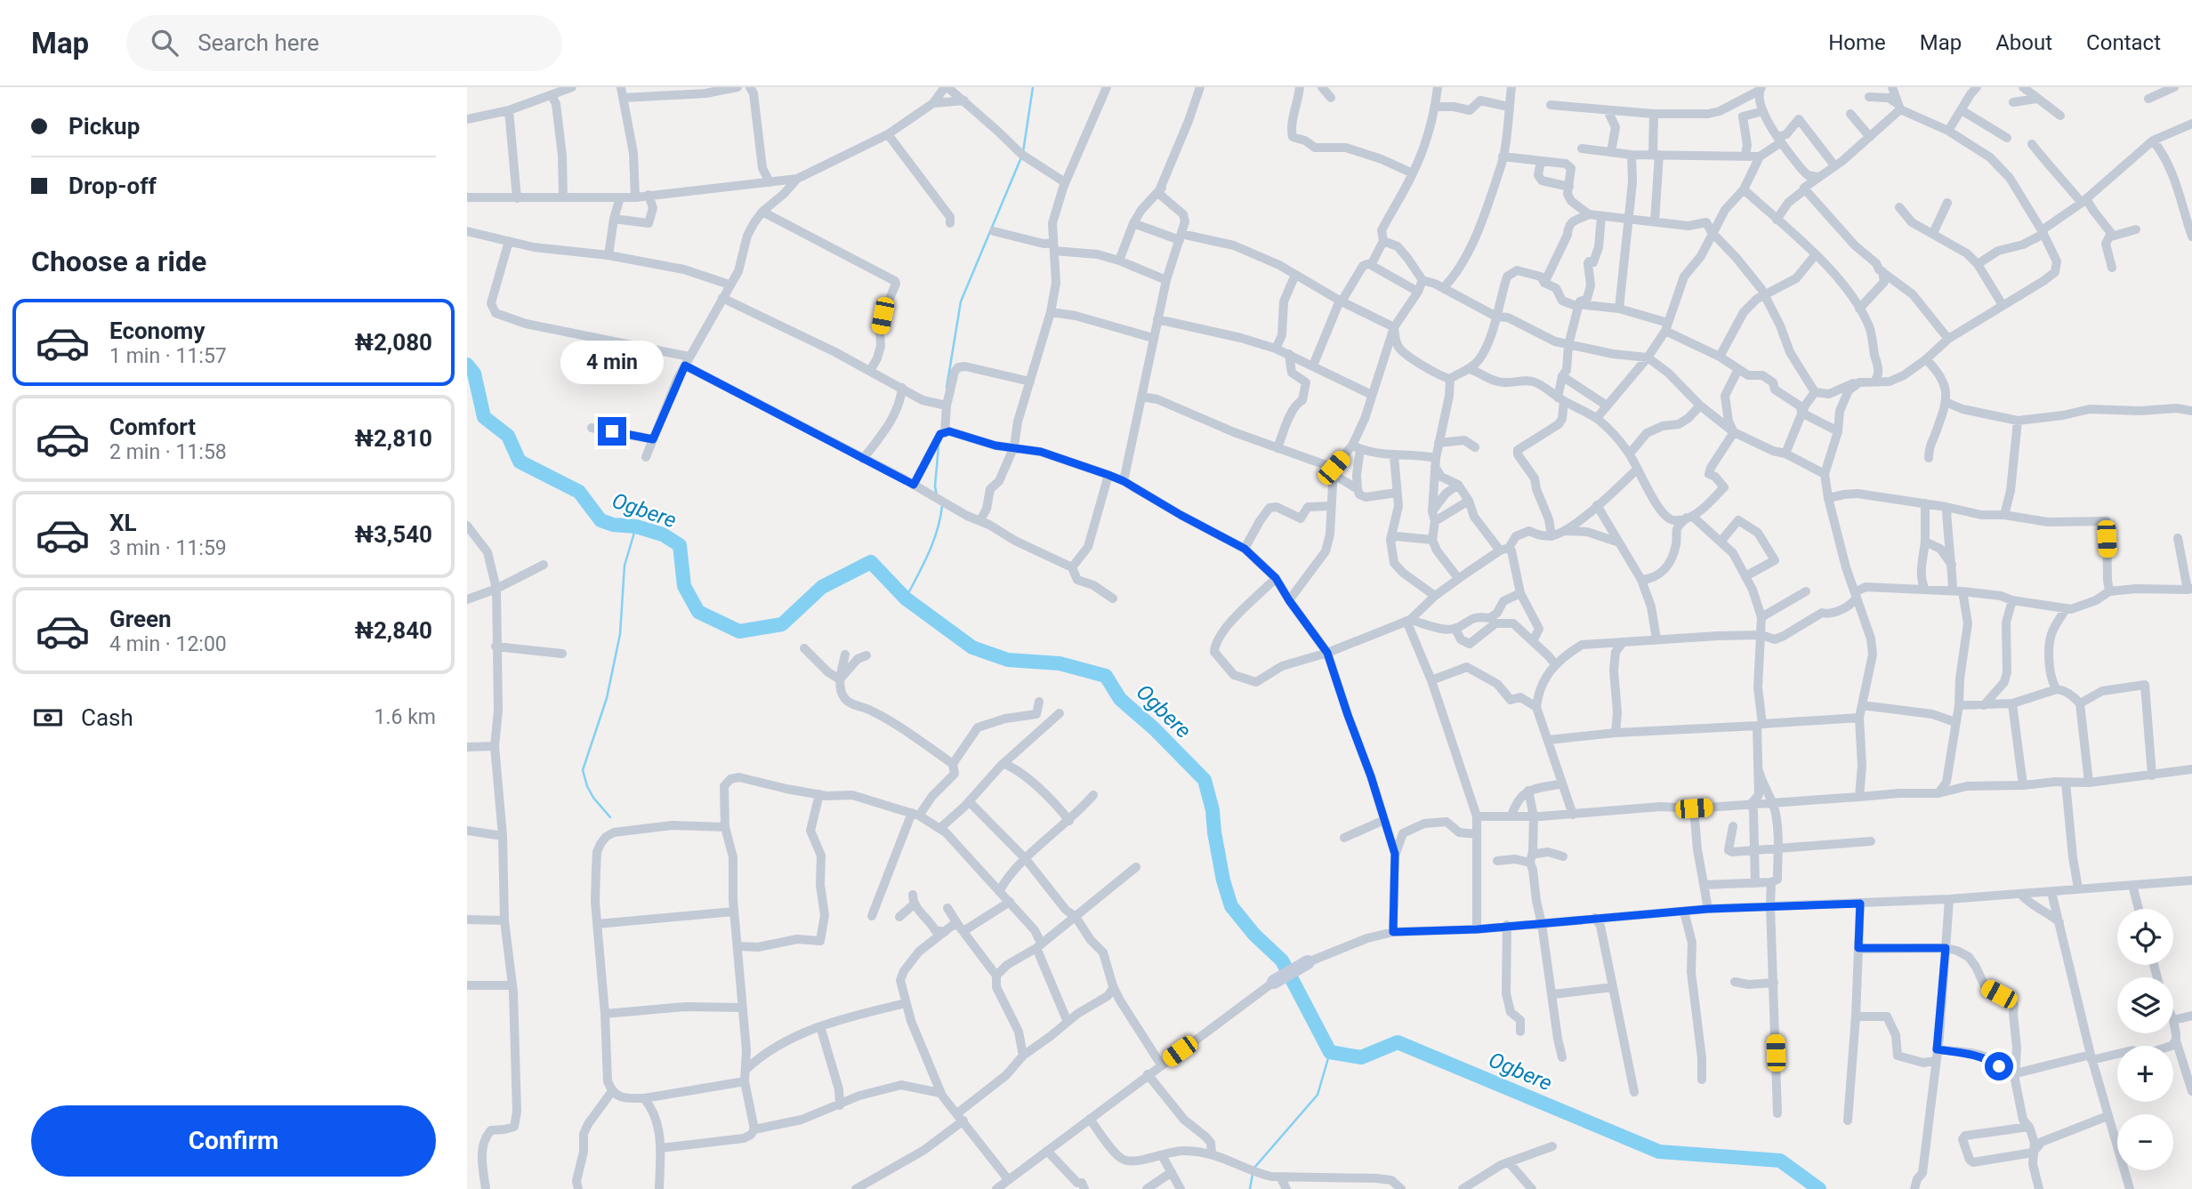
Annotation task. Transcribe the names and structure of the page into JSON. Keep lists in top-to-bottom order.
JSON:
{
  "water": ["Ogbere"],
  "page": {
    "header": "Map",
    "search": "Search here",
    "nav": [
      "Home",
      "Map",
      "About",
      "Contact"
    ],
    "banner": ["Pickup", "Drop-off"],
    "heading": "Choose a ride",
    "list": [
      {
        "name": "Economy",
        "note": "1 min · 11:57",
        "value": "₦2,080"
      },
      {
        "name": "Comfort",
        "note": "2 min · 11:58",
        "value": "₦2,810"
      },
      {
        "name": "XL",
        "note": "3 min · 11:59",
        "value": "₦3,540"
      },
      {
        "name": "Green",
        "note": "4 min · 12:00",
        "value": "₦2,840"
      }
    ],
    "bubble": "4 min",
    "pay": ["Cash", "1.6 km"],
    "map_buttons": ["+", "−"],
    "buttons": "Confirm"
  }
}
